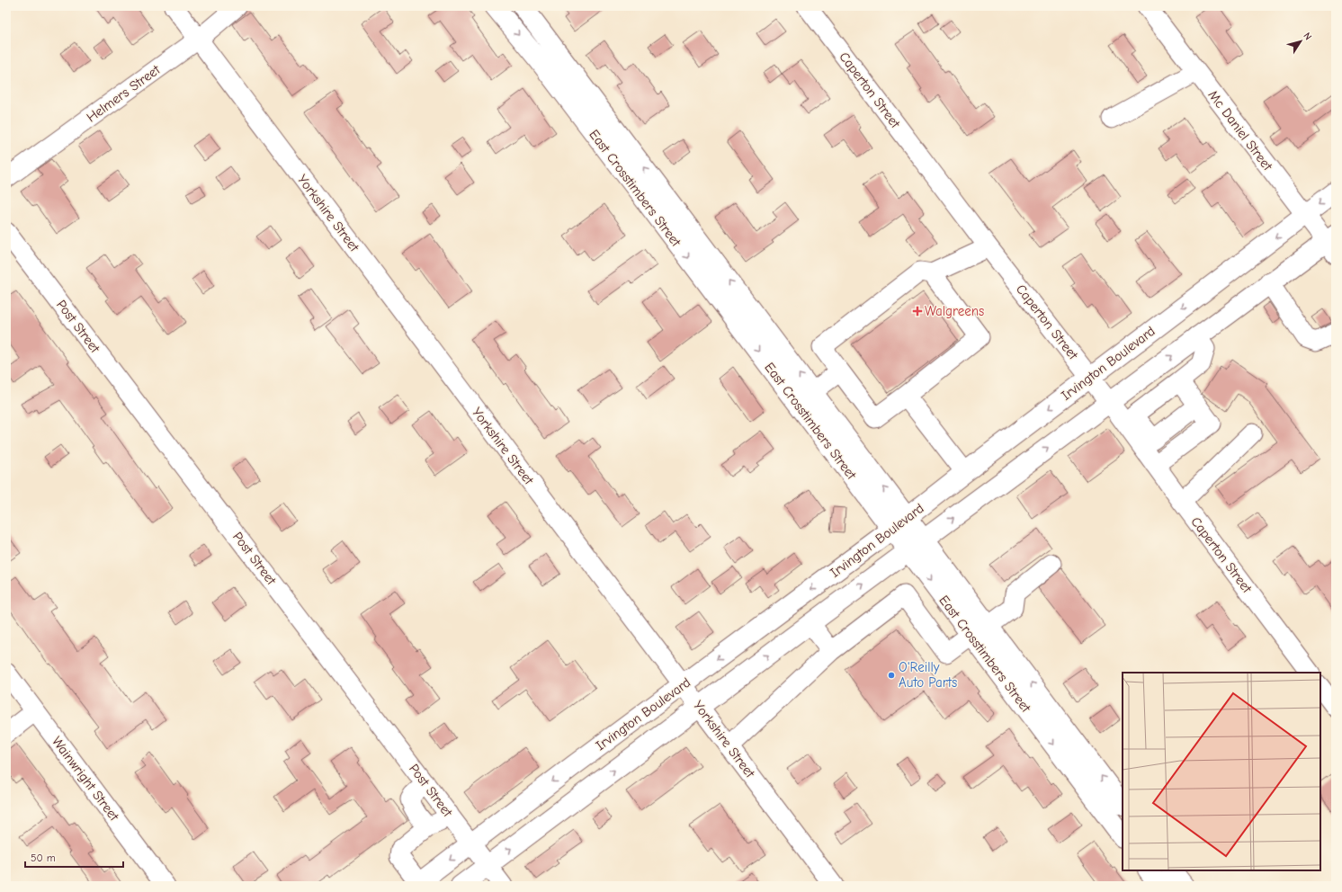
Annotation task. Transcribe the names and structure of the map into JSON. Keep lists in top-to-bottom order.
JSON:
{
  "streets": {
    "main road": ["East Crosstimbers Street", "Irvington Boulevard"],
    "street": [
      "Caperton Street",
      "Helmers Street",
      "Mc Daniel Street",
      "Yorkshire Street",
      "Post Street",
      "Wainwright Street"
    ]
  },
  "crossings": [
    ["Caperton Street", "Irvington Boulevard"],
    ["Helmers Street", "Yorkshire Street"],
    ["Mc Daniel Street", "Irvington Boulevard"],
    ["East Crosstimbers Street", "Irvington Boulevard"],
    ["Yorkshire Street", "Irvington Boulevard"],
    ["Post Street", "Irvington Boulevard"]
  ],
  "places": {
    "health": ["Walgreens"],
    "other": ["O'Reilly Auto Parts"]
  },
  "scale_bar": "50 m",
  "north": "top right"
}
